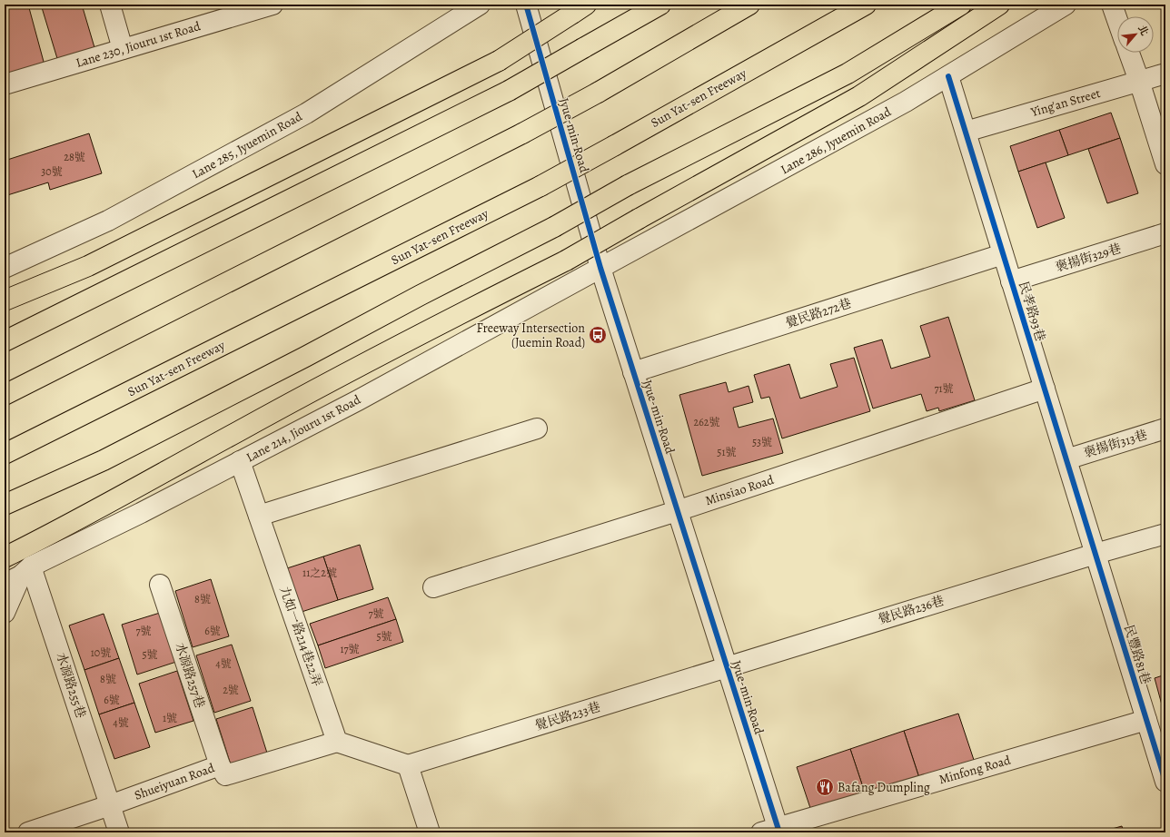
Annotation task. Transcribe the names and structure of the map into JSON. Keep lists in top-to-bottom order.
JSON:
{
  "streets": {
    "highway": ["Sun Yat-sen Freeway"],
    "street": [
      "Lane 230, Jiouru 1st Road",
      "Ying'an Street",
      "Jyue-min Road",
      "Lane 286, Jyuemin Road",
      "Lane 285, Jyuemin Road",
      "褒揚街329巷",
      "民孝路93巷",
      "覺民路272巷",
      "Lane 214, Jiouru 1st Road",
      "褒揚街313巷",
      "Minsiao Road",
      "覺民路236巷",
      "九如一路214巷22弄",
      "民豐路81巷",
      "水源路257巷",
      "水源路255巷",
      "覺民路233巷",
      "Minfong Road",
      "Shueiyuan Road"
    ]
  },
  "crossings": [
    ["Ying'an Street", "民孝路93巷"],
    ["Jyue-min Road", "Lane 286, Jyuemin Road"],
    ["Jyue-min Road", "覺民路272巷"],
    ["Jyue-min Road", "Lane 214, Jiouru 1st Road"],
    ["Jyue-min Road", "Minsiao Road"],
    ["Jyue-min Road", "覺民路236巷"],
    ["Jyue-min Road", "覺民路233巷"],
    ["Jyue-min Road", "Minfong Road"],
    ["Lane 286, Jyuemin Road", "民孝路93巷"],
    ["Lane 286, Jyuemin Road", "Lane 214, Jiouru 1st Road"],
    ["褒揚街329巷", "民孝路93巷"],
    ["民孝路93巷", "覺民路272巷"],
    ["民孝路93巷", "褒揚街313巷"],
    ["民孝路93巷", "Minsiao Road"],
    ["民孝路93巷", "覺民路236巷"],
    ["民孝路93巷", "民豐路81巷"],
    ["Lane 214, Jiouru 1st Road", "九如一路214巷22弄"],
    ["Lane 214, Jiouru 1st Road", "水源路255巷"],
    ["覺民路236巷", "民豐路81巷"],
    ["覺民路236巷", "覺民路233巷"],
    ["九如一路214巷22弄", "Shueiyuan Road"],
    ["民豐路81巷", "Minfong Road"],
    ["水源路257巷", "Shueiyuan Road"],
    ["水源路255巷", "Shueiyuan Road"]
  ],
  "places": {
    "bus stop": ["Freeway Intersection (Juemin Road)"],
    "restaurant": ["Bafang Dumpling"]
  },
  "house_numbers": [
    "28號",
    "30號",
    "71號",
    "262號",
    "53號",
    "51號",
    "11之2號",
    "8號",
    "7號",
    "7號",
    "6號",
    "5號",
    "17號",
    "10號",
    "5號",
    "4號",
    "8號",
    "2號",
    "6號",
    "1號",
    "4號"
  ],
  "north": "top right"
}
